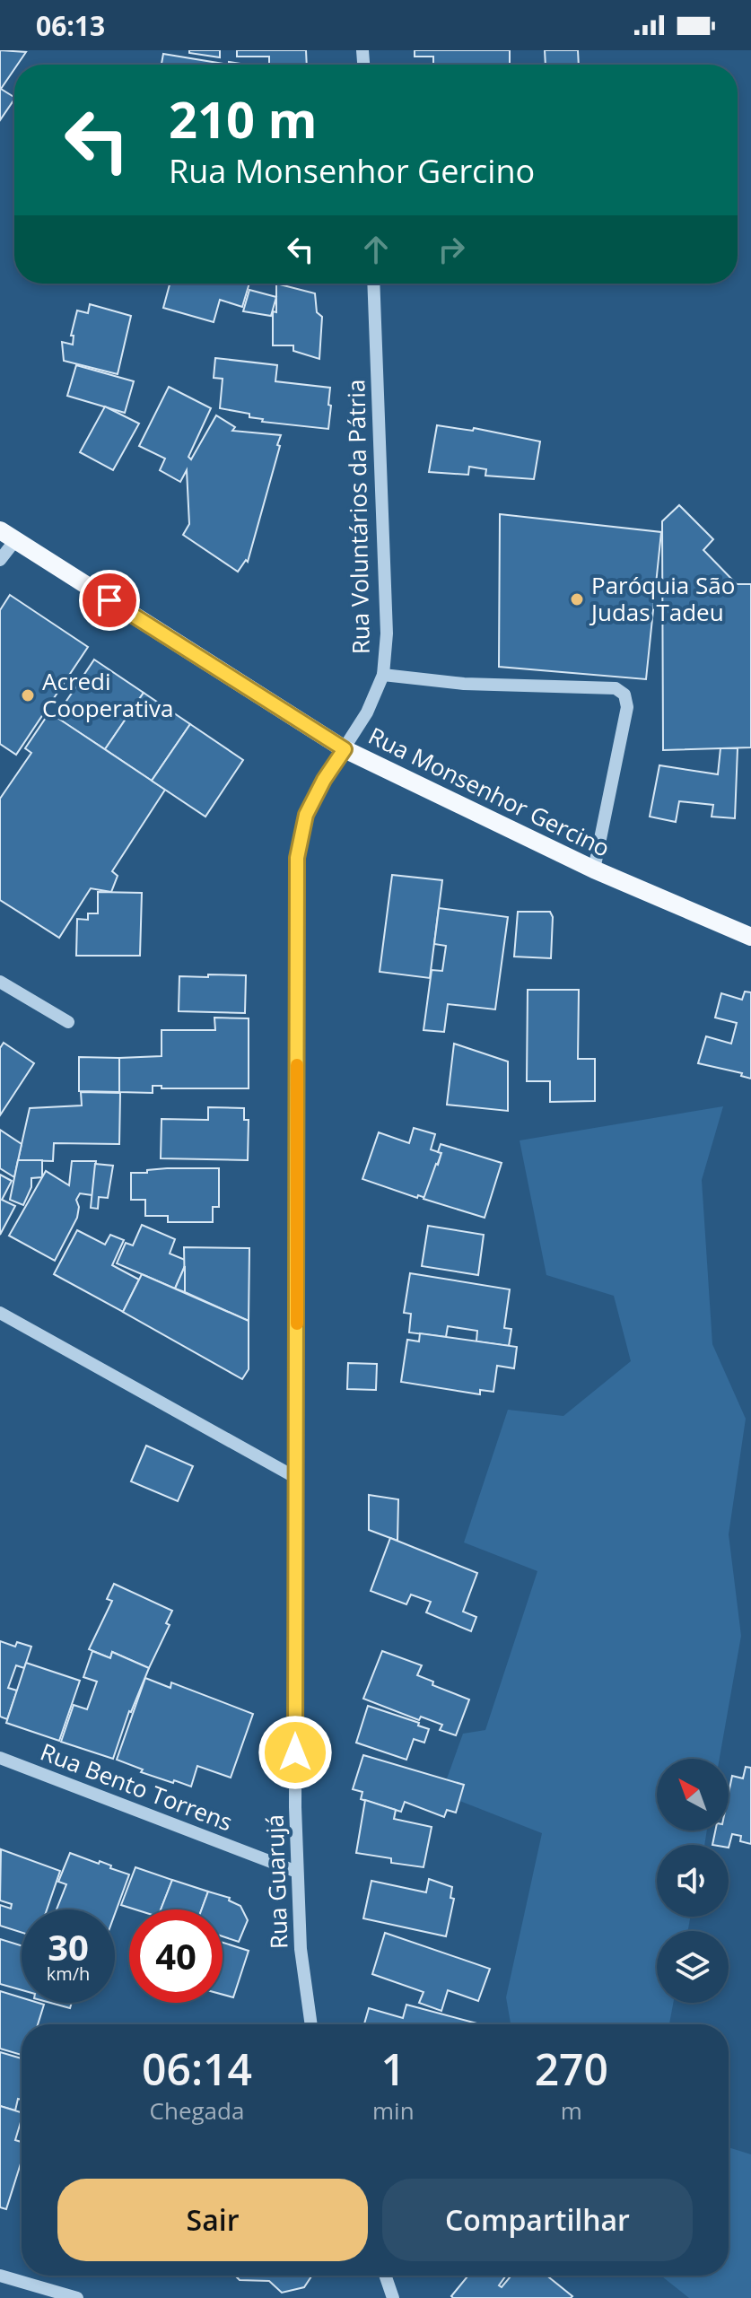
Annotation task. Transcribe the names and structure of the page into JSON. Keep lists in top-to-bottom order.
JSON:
{
  "streets": {
    "main road": ["Rua Monsenhor Gercino"],
    "street": ["Rua Voluntários da Pátria", "Rua Bento Torrens", "Rua Guarujá"]
  },
  "crossings": [
    ["Rua Voluntários da Pátria", "Rua Monsenhor Gercino"],
    ["Rua Voluntários da Pátria", "Rua Guarujá"],
    ["Rua Monsenhor Gercino", "Rua Guarujá"],
    ["Rua Bento Torrens", "Rua Guarujá"]
  ],
  "places": ["Paróquia São Judas Tadeu", "Acredi Cooperativa"],
  "north": "top left",
  "page": {
    "status": "06:13",
    "turn": ["210 m", "Rua Monsenhor Gercino"],
    "speed": "30 km/h",
    "limit": "40",
    "eta": [
      "06:14",
      "Chegada",
      "1",
      "min",
      "270",
      "m"
    ],
    "buttons": ["Sair", "Compartilhar"]
  }
}
